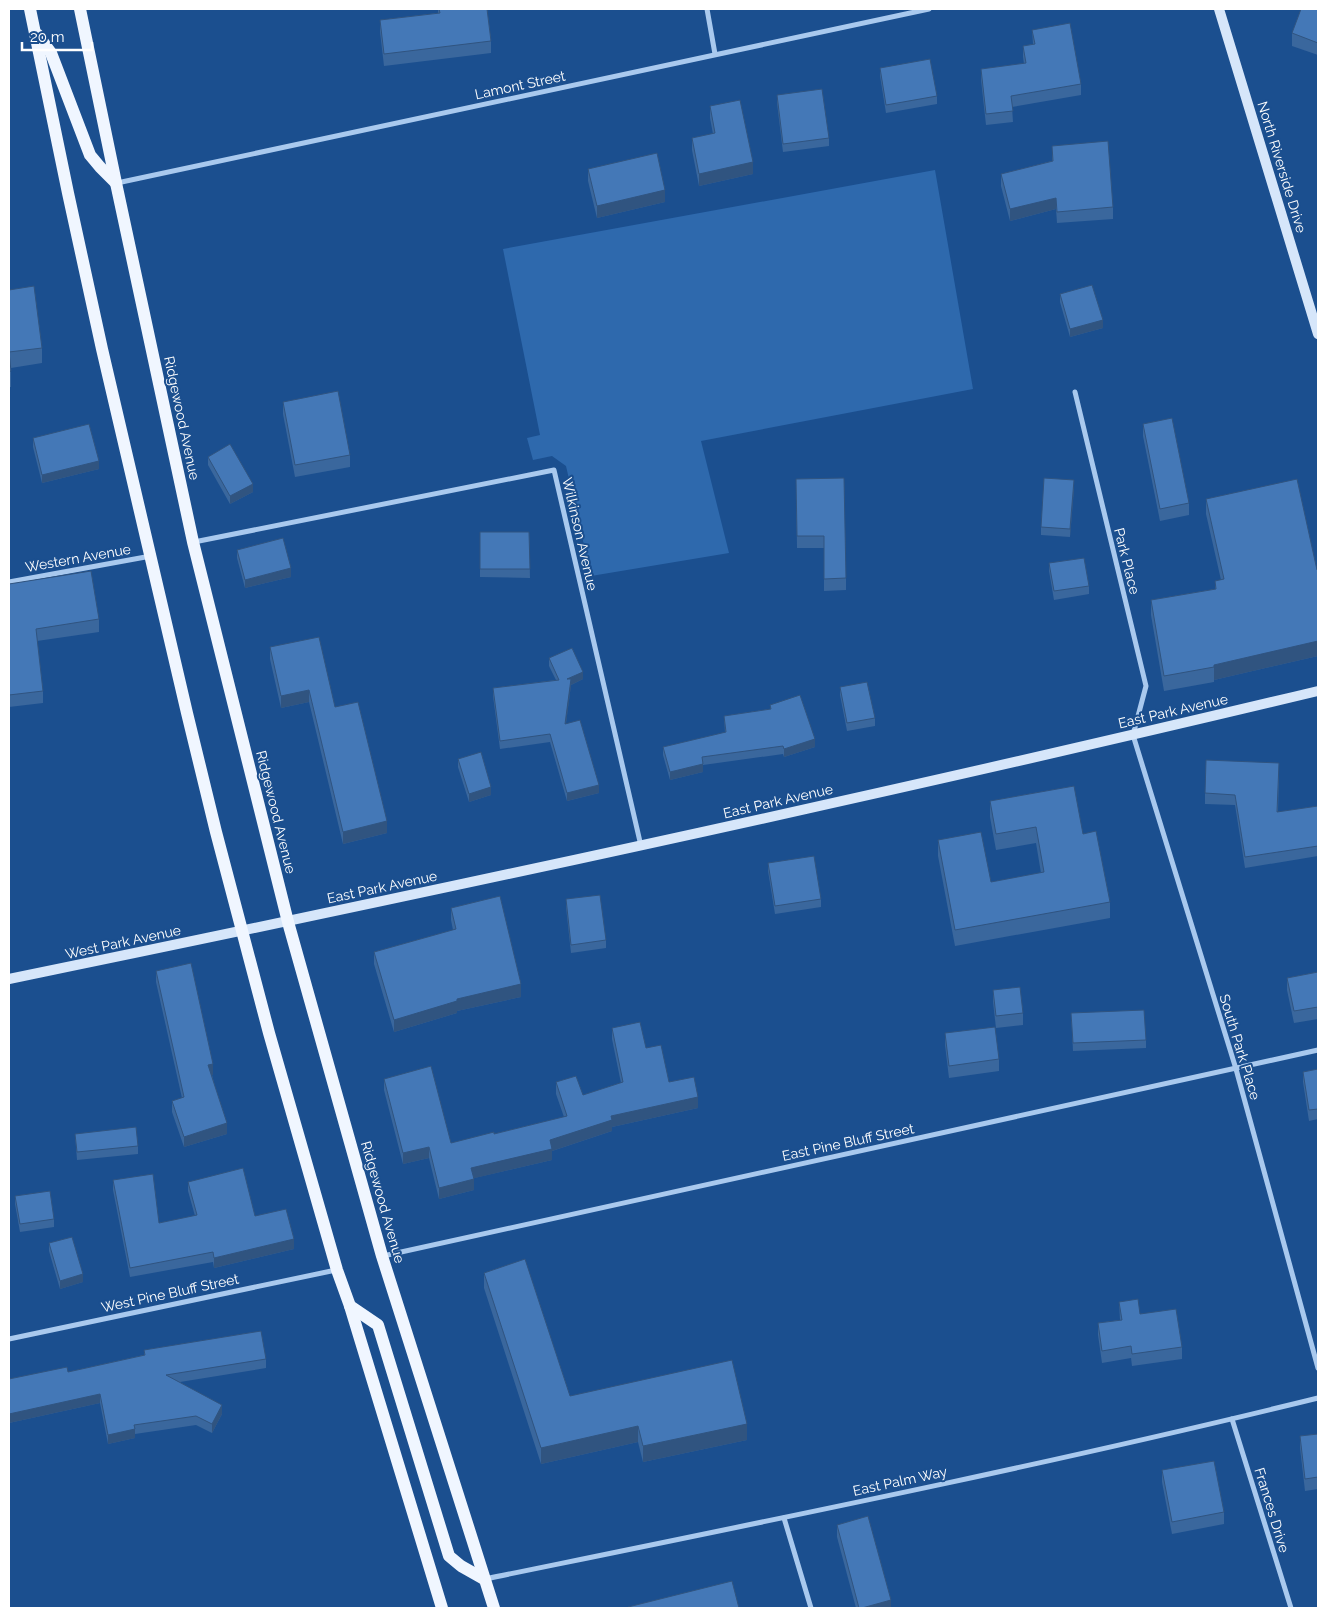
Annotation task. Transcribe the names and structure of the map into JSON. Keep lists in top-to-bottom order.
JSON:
{
  "streets": {
    "main road": ["Ridgewood Avenue"],
    "street": [
      "Lamont Street",
      "North Riverside Drive",
      "Wilkinson Avenue",
      "Western Avenue",
      "Park Place",
      "East Park Avenue",
      "West Park Avenue",
      "South Park Place",
      "East Pine Bluff Street",
      "West Pine Bluff Street",
      "East Palm Way",
      "Frances Drive"
    ]
  },
  "crossings": [
    ["Lamont Street", "Ridgewood Avenue"],
    ["Ridgewood Avenue", "Wilkinson Avenue"],
    ["Ridgewood Avenue", "East Park Avenue"],
    ["Ridgewood Avenue", "East Pine Bluff Street"],
    ["Ridgewood Avenue", "East Palm Way"],
    ["Wilkinson Avenue", "East Park Avenue"],
    ["Park Place", "East Park Avenue"],
    ["Park Place", "South Park Place"],
    ["East Park Avenue", "West Park Avenue"],
    ["East Park Avenue", "South Park Place"],
    ["South Park Place", "East Pine Bluff Street"],
    ["East Palm Way", "Frances Drive"]
  ],
  "scale_bar": "20 m"
}
